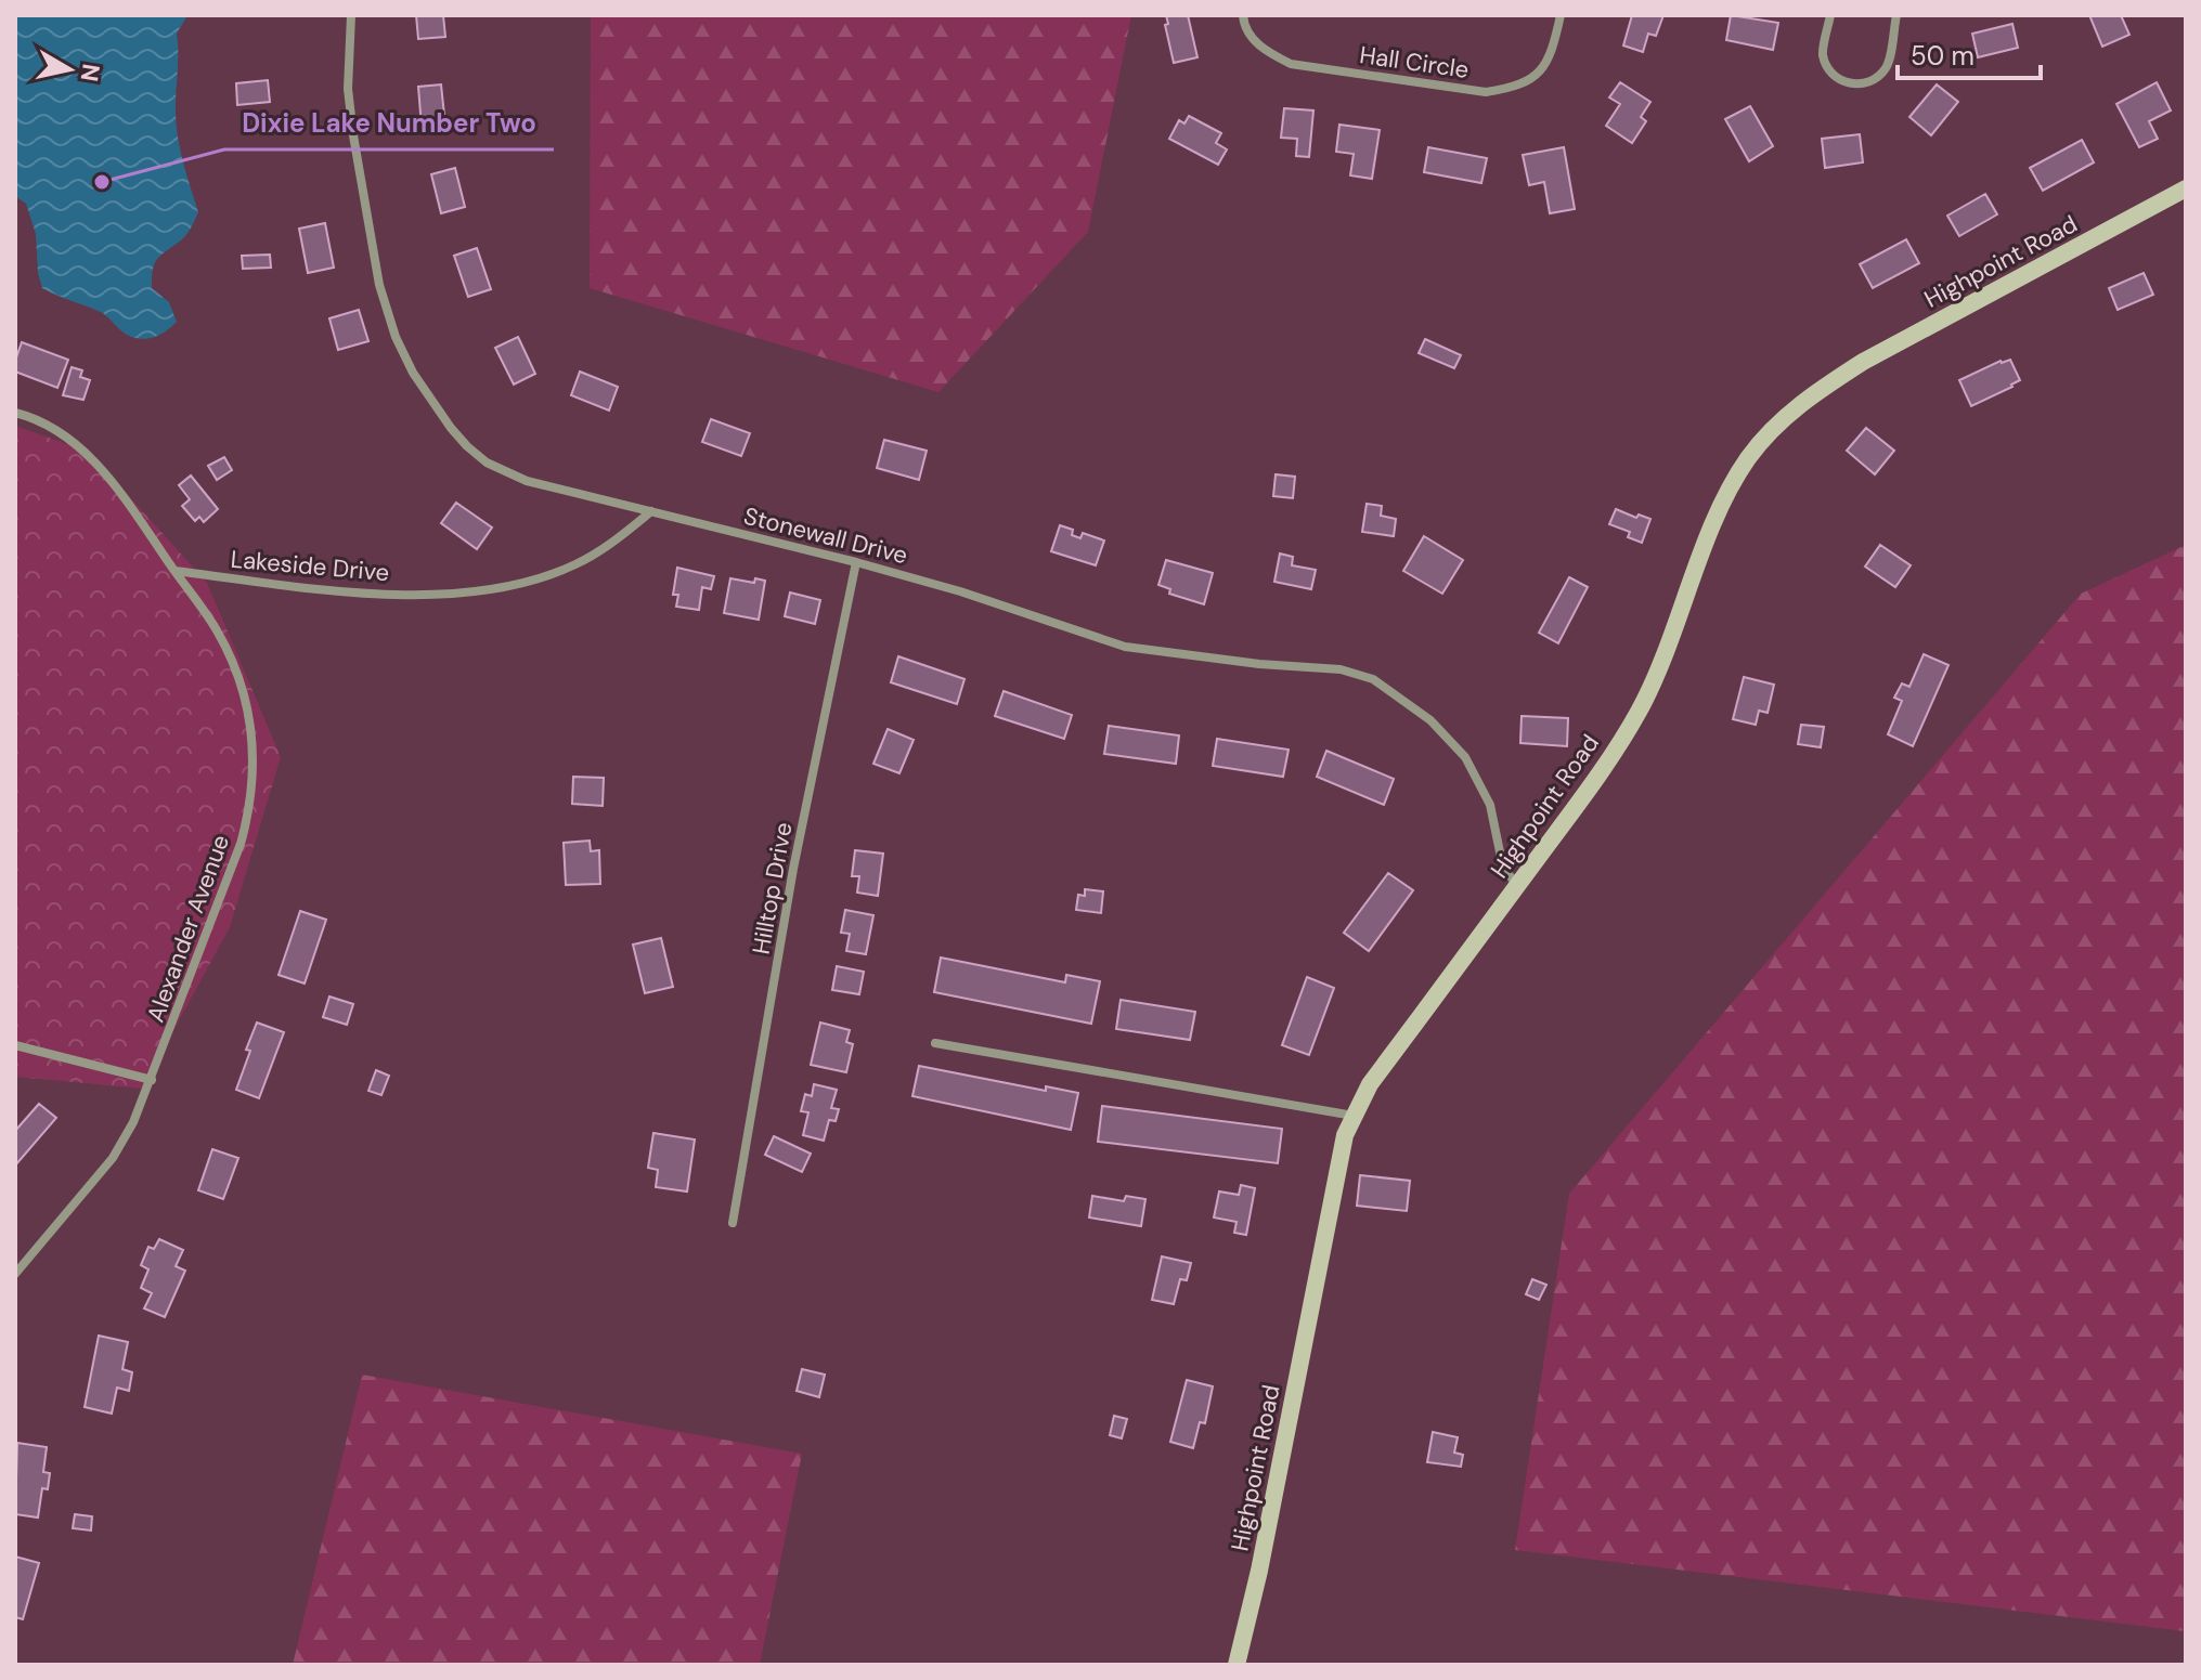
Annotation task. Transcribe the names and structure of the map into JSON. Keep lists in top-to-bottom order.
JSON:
{
  "streets": {
    "street": [
      "Hall Circle",
      "Highpoint Road",
      "Stonewall Drive",
      "Lakeside Drive",
      "Hilltop Drive",
      "Alexander Avenue"
    ]
  },
  "crossings": [
    ["Highpoint Road", "Stonewall Drive"],
    ["Stonewall Drive", "Lakeside Drive"],
    ["Stonewall Drive", "Hilltop Drive"],
    ["Lakeside Drive", "Alexander Avenue"]
  ],
  "places": ["Dixie Lake Number Two"],
  "scale_bar": "50 m",
  "north": "right"
}
